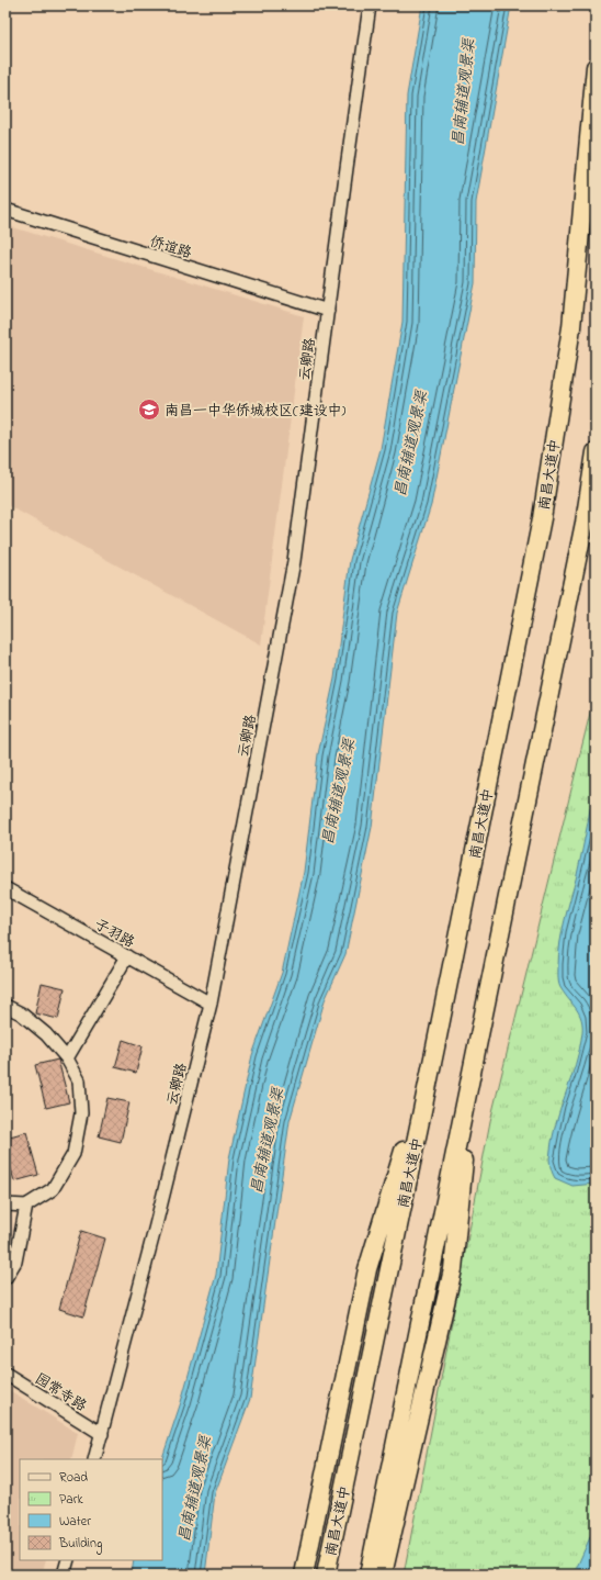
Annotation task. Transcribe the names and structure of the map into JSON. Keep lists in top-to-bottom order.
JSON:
{
  "streets": {
    "highway": ["南昌大道中"],
    "street": [
      "侨谊路",
      "云卿路",
      "子羽路",
      "园常寺路"
    ]
  },
  "crossings": [
    ["侨谊路", "云卿路"],
    ["云卿路", "子羽路"],
    ["云卿路", "园常寺路"]
  ],
  "water": ["昌南辅道观景渠"],
  "places": {
    "school or university": ["南昌一中华侨城校区(建设中)"]
  },
  "legend": [
    "Road",
    "Park",
    "Water",
    "Building"
  ]
}
